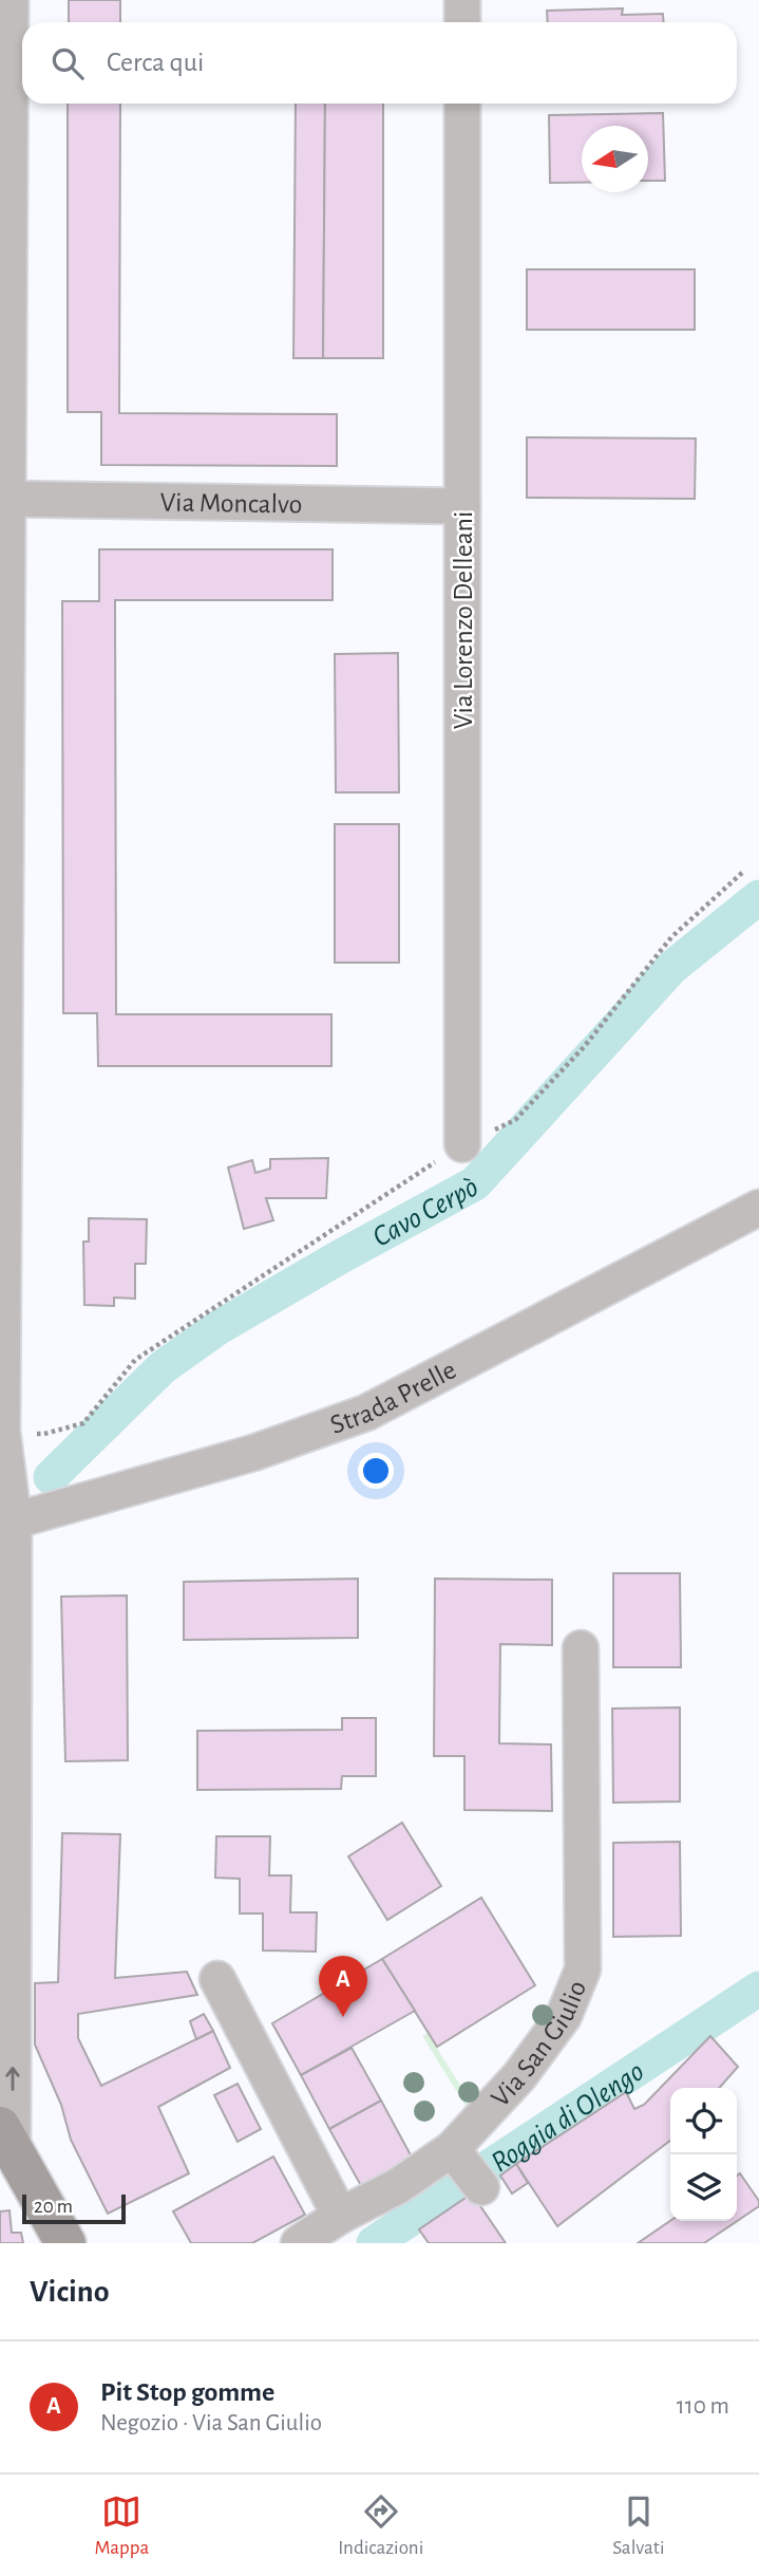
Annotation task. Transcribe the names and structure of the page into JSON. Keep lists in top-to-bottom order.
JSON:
{
  "streets": {
    "street": [
      "Via Moncalvo",
      "Via Lorenzo Delleani",
      "Strada Prelle",
      "Via San Giulio"
    ]
  },
  "crossings": [
    ["Via Moncalvo", "Via Lorenzo Delleani"]
  ],
  "water": ["Cavo Cerpò", "Roggia di Olengo"],
  "scale_bar": "20 m",
  "north": "left",
  "page": {
    "search": "Cerca qui",
    "pins": "A",
    "scale": "20 m",
    "heading": "Vicino",
    "list": [
      {
        "mark": "A",
        "name": "Pit Stop gomme",
        "note": "Negozio · Via San Giulio",
        "value": "110 m"
      }
    ],
    "nav": ["Mappa", "Indicazioni", "Salvati"]
  }
}
